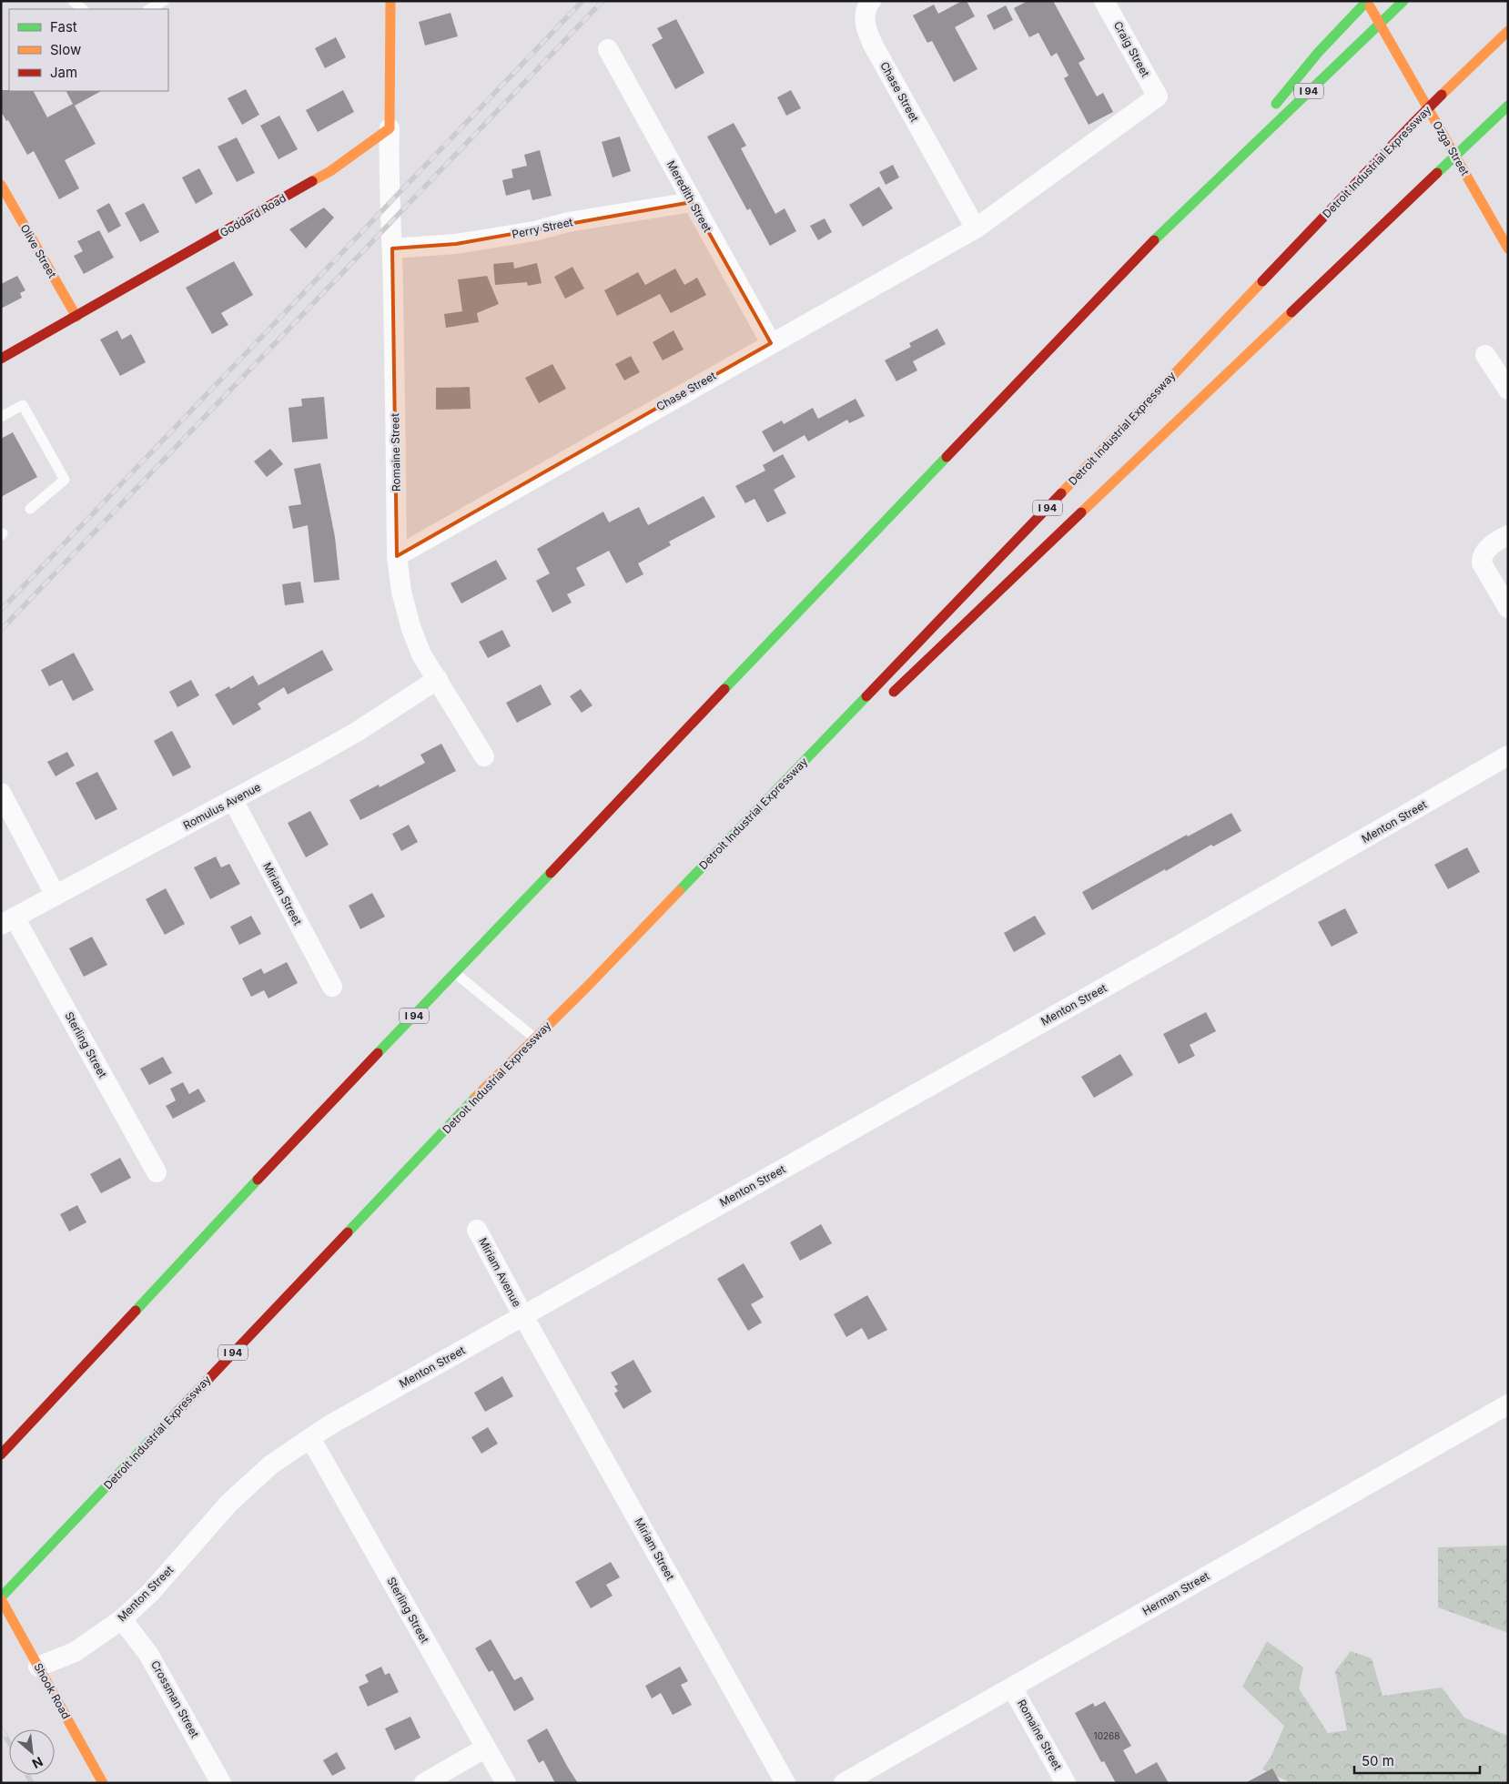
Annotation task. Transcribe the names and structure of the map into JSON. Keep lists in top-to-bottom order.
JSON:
{
  "streets": {
    "main road": [
      "I 94",
      "Ozga Street",
      "Detroit Industrial Expressway",
      "Goddard Road",
      "Olive Street",
      "Shook Road"
    ],
    "street": [
      "Craig Street",
      "Chase Street",
      "Meredith Street",
      "Perry Street",
      "Romaine Street",
      "Romulus Avenue",
      "Menton Street",
      "Miriam Street",
      "Sterling Street",
      "Miriam Avenue",
      "Herman Street",
      "Crossman Street"
    ]
  },
  "crossings": [
    ["Craig Street", "Chase Street"],
    ["Chase Street", "Meredith Street"],
    ["Chase Street", "Romaine Street"],
    ["Detroit Industrial Expressway", "Shook Road"],
    ["Meredith Street", "Perry Street"],
    ["Goddard Road", "Olive Street"],
    ["Goddard Road", "Romaine Street"],
    ["Perry Street", "Romaine Street"],
    ["Romaine Street", "Romulus Avenue"],
    ["Romaine Street", "Herman Street"],
    ["Romulus Avenue", "Miriam Street"],
    ["Romulus Avenue", "Sterling Street"],
    ["Menton Street", "Miriam Street"],
    ["Menton Street", "Sterling Street"],
    ["Menton Street", "Miriam Avenue"],
    ["Menton Street", "Shook Road"],
    ["Menton Street", "Crossman Street"],
    ["Miriam Street", "Miriam Avenue"]
  ],
  "house_numbers": ["10268"],
  "legend": ["Fast", "Slow", "Jam"],
  "scale_bar": "50 m",
  "north": "bottom right"
}
